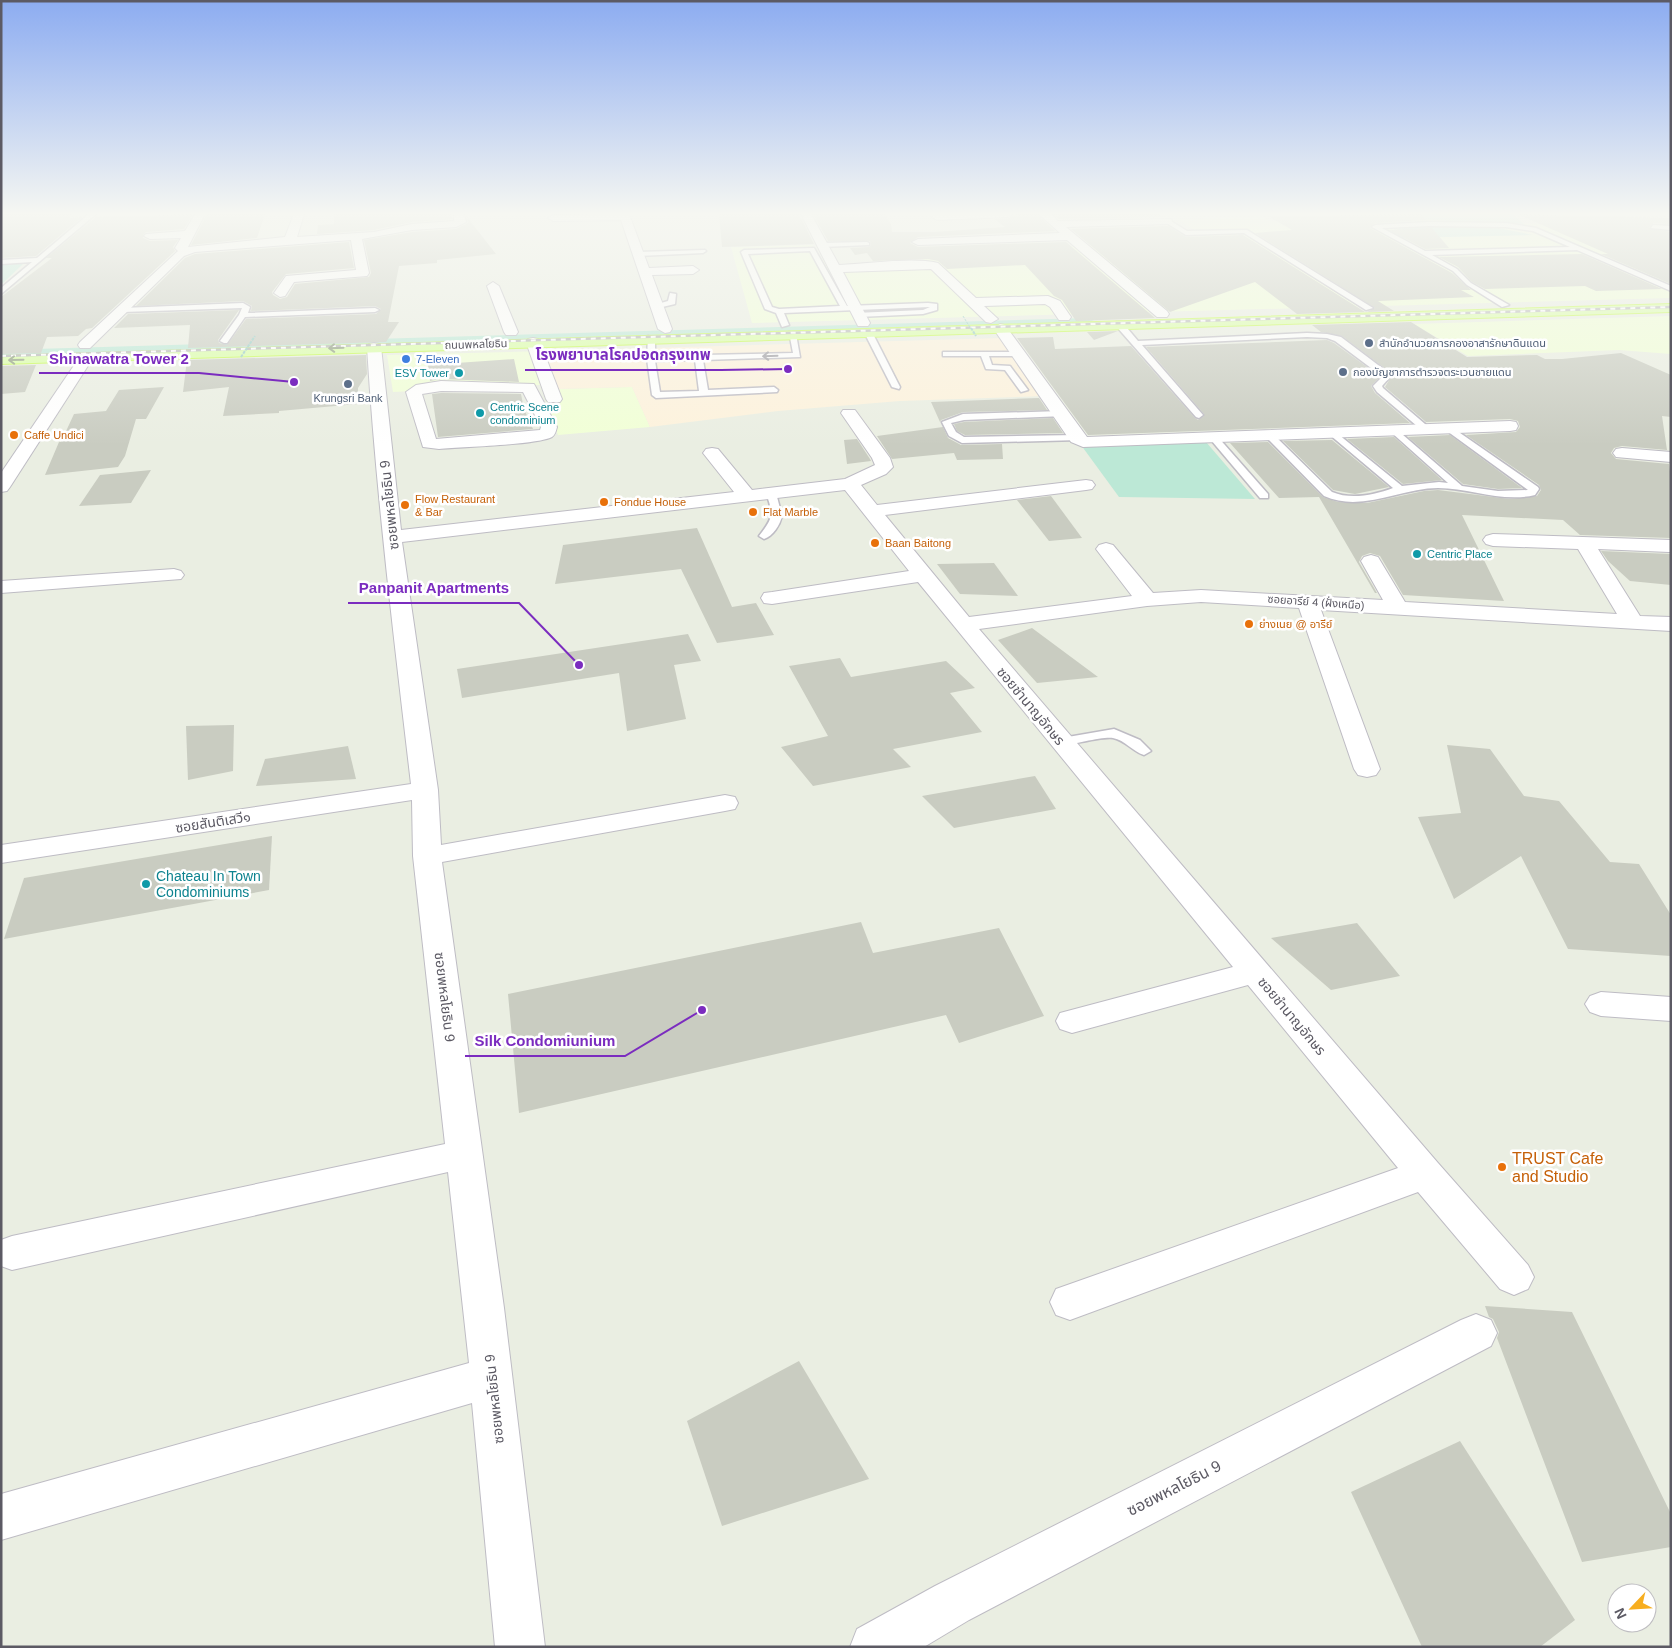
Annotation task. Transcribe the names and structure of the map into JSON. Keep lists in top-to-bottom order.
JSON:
{
  "streets": {
    "main road": ["ถนนพหลโยธิน"],
    "street": [
      "ซอยพหลโยธิน 9",
      "ซอยอารีย์ 4 (ฝั่งเหนือ)",
      "ซอยชำนาญอักษร",
      "ซอยสันติเสวี๑"
    ]
  },
  "crossings": [
    ["ถนนพหลโยธิน", "ซอยพหลโยธิน 9"],
    ["ซอยพหลโยธิน 9", "ซอยสันติเสวี๑"],
    ["ซอยอารีย์ 4 (ฝั่งเหนือ)", "ซอยชำนาญอักษร"]
  ],
  "places": [
    "สำนักอำนวยการกองอาสารักษาดินแดน",
    "7-Eleven",
    "โรงพยาบาลโรคปอดกรุงเทพ",
    "กองบัญชาการตำรวจตระเวนชายแดน",
    "ESV Tower",
    "Shinawatra Tower 2",
    "Krungsri Bank",
    "Centric Scene condominium",
    "Caffe Undici",
    "Fondue House",
    "Flow Restaurant & Bar",
    "Flat Marble",
    "Baan Baitong",
    "Centric Place",
    "ย่างเนย @ อารีย์",
    "Panpanit Apartments",
    "Chateau In Town Condominiums",
    "Silk Condomiunium",
    "TRUST Cafe and Studio"
  ],
  "north": "bottom left"
}
